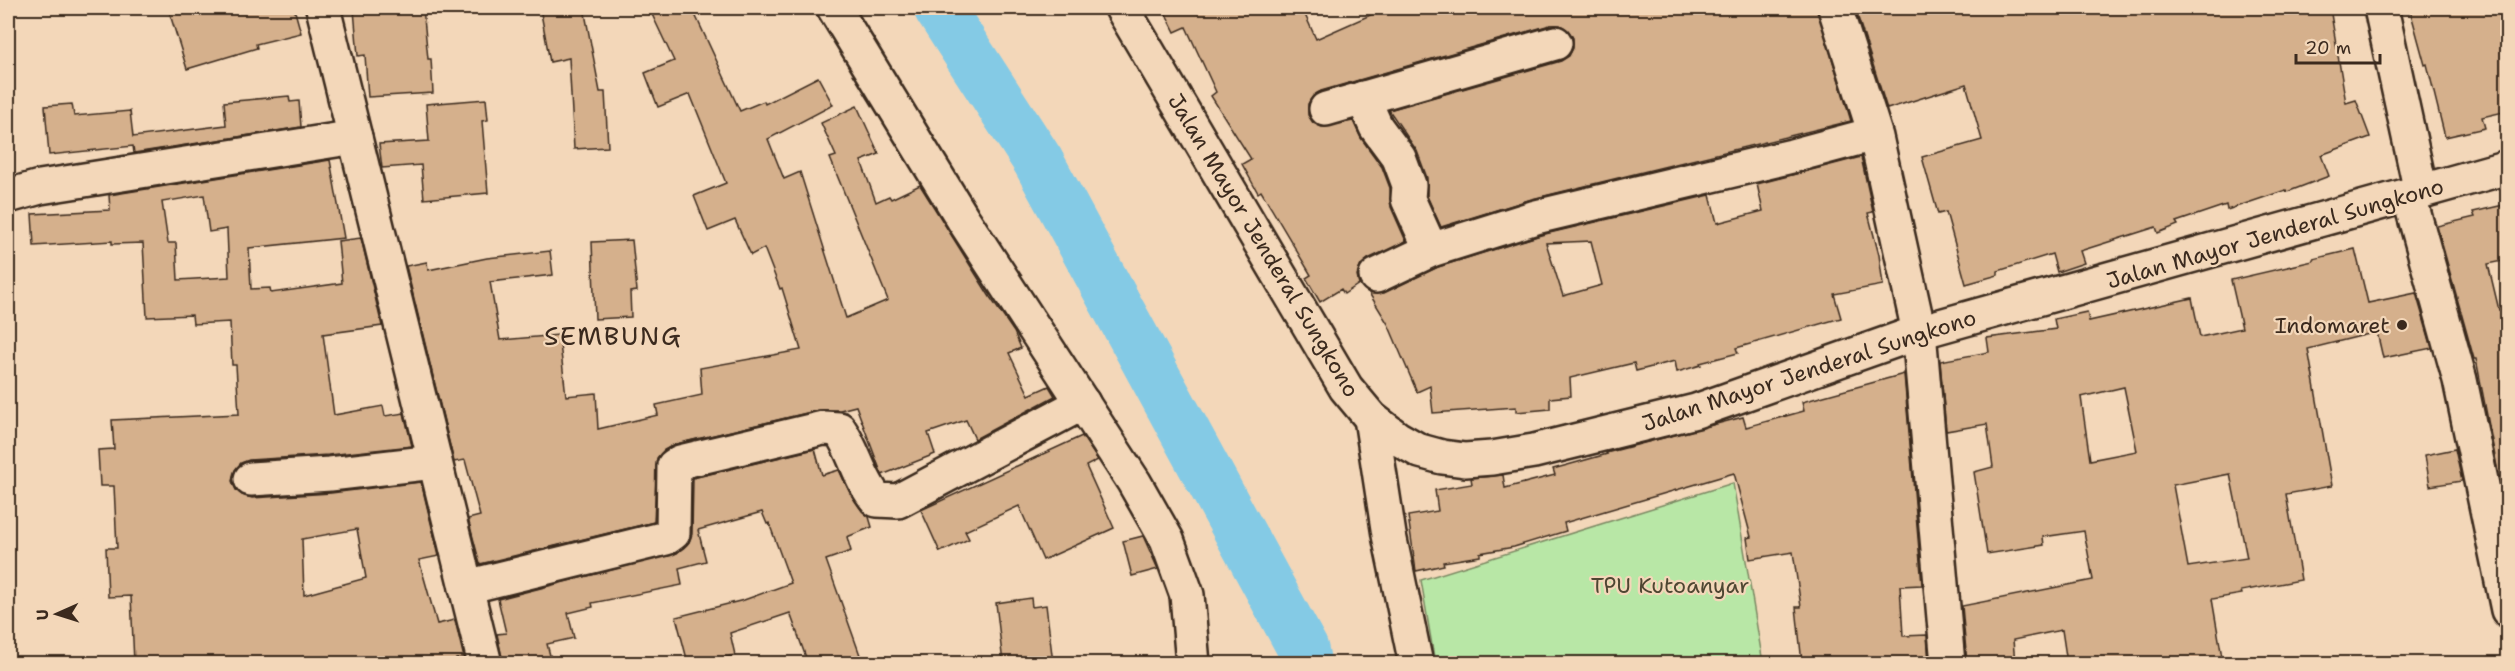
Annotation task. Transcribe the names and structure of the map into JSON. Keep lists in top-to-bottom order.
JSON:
{
  "streets": {
    "street": ["Jalan Mayor Jenderal Sungkono"]
  },
  "districts": ["SEMBUNG"],
  "parks": ["TPU Kutoanyar"],
  "places": ["Indomaret"],
  "scale_bar": "20 m",
  "north": "left"
}
